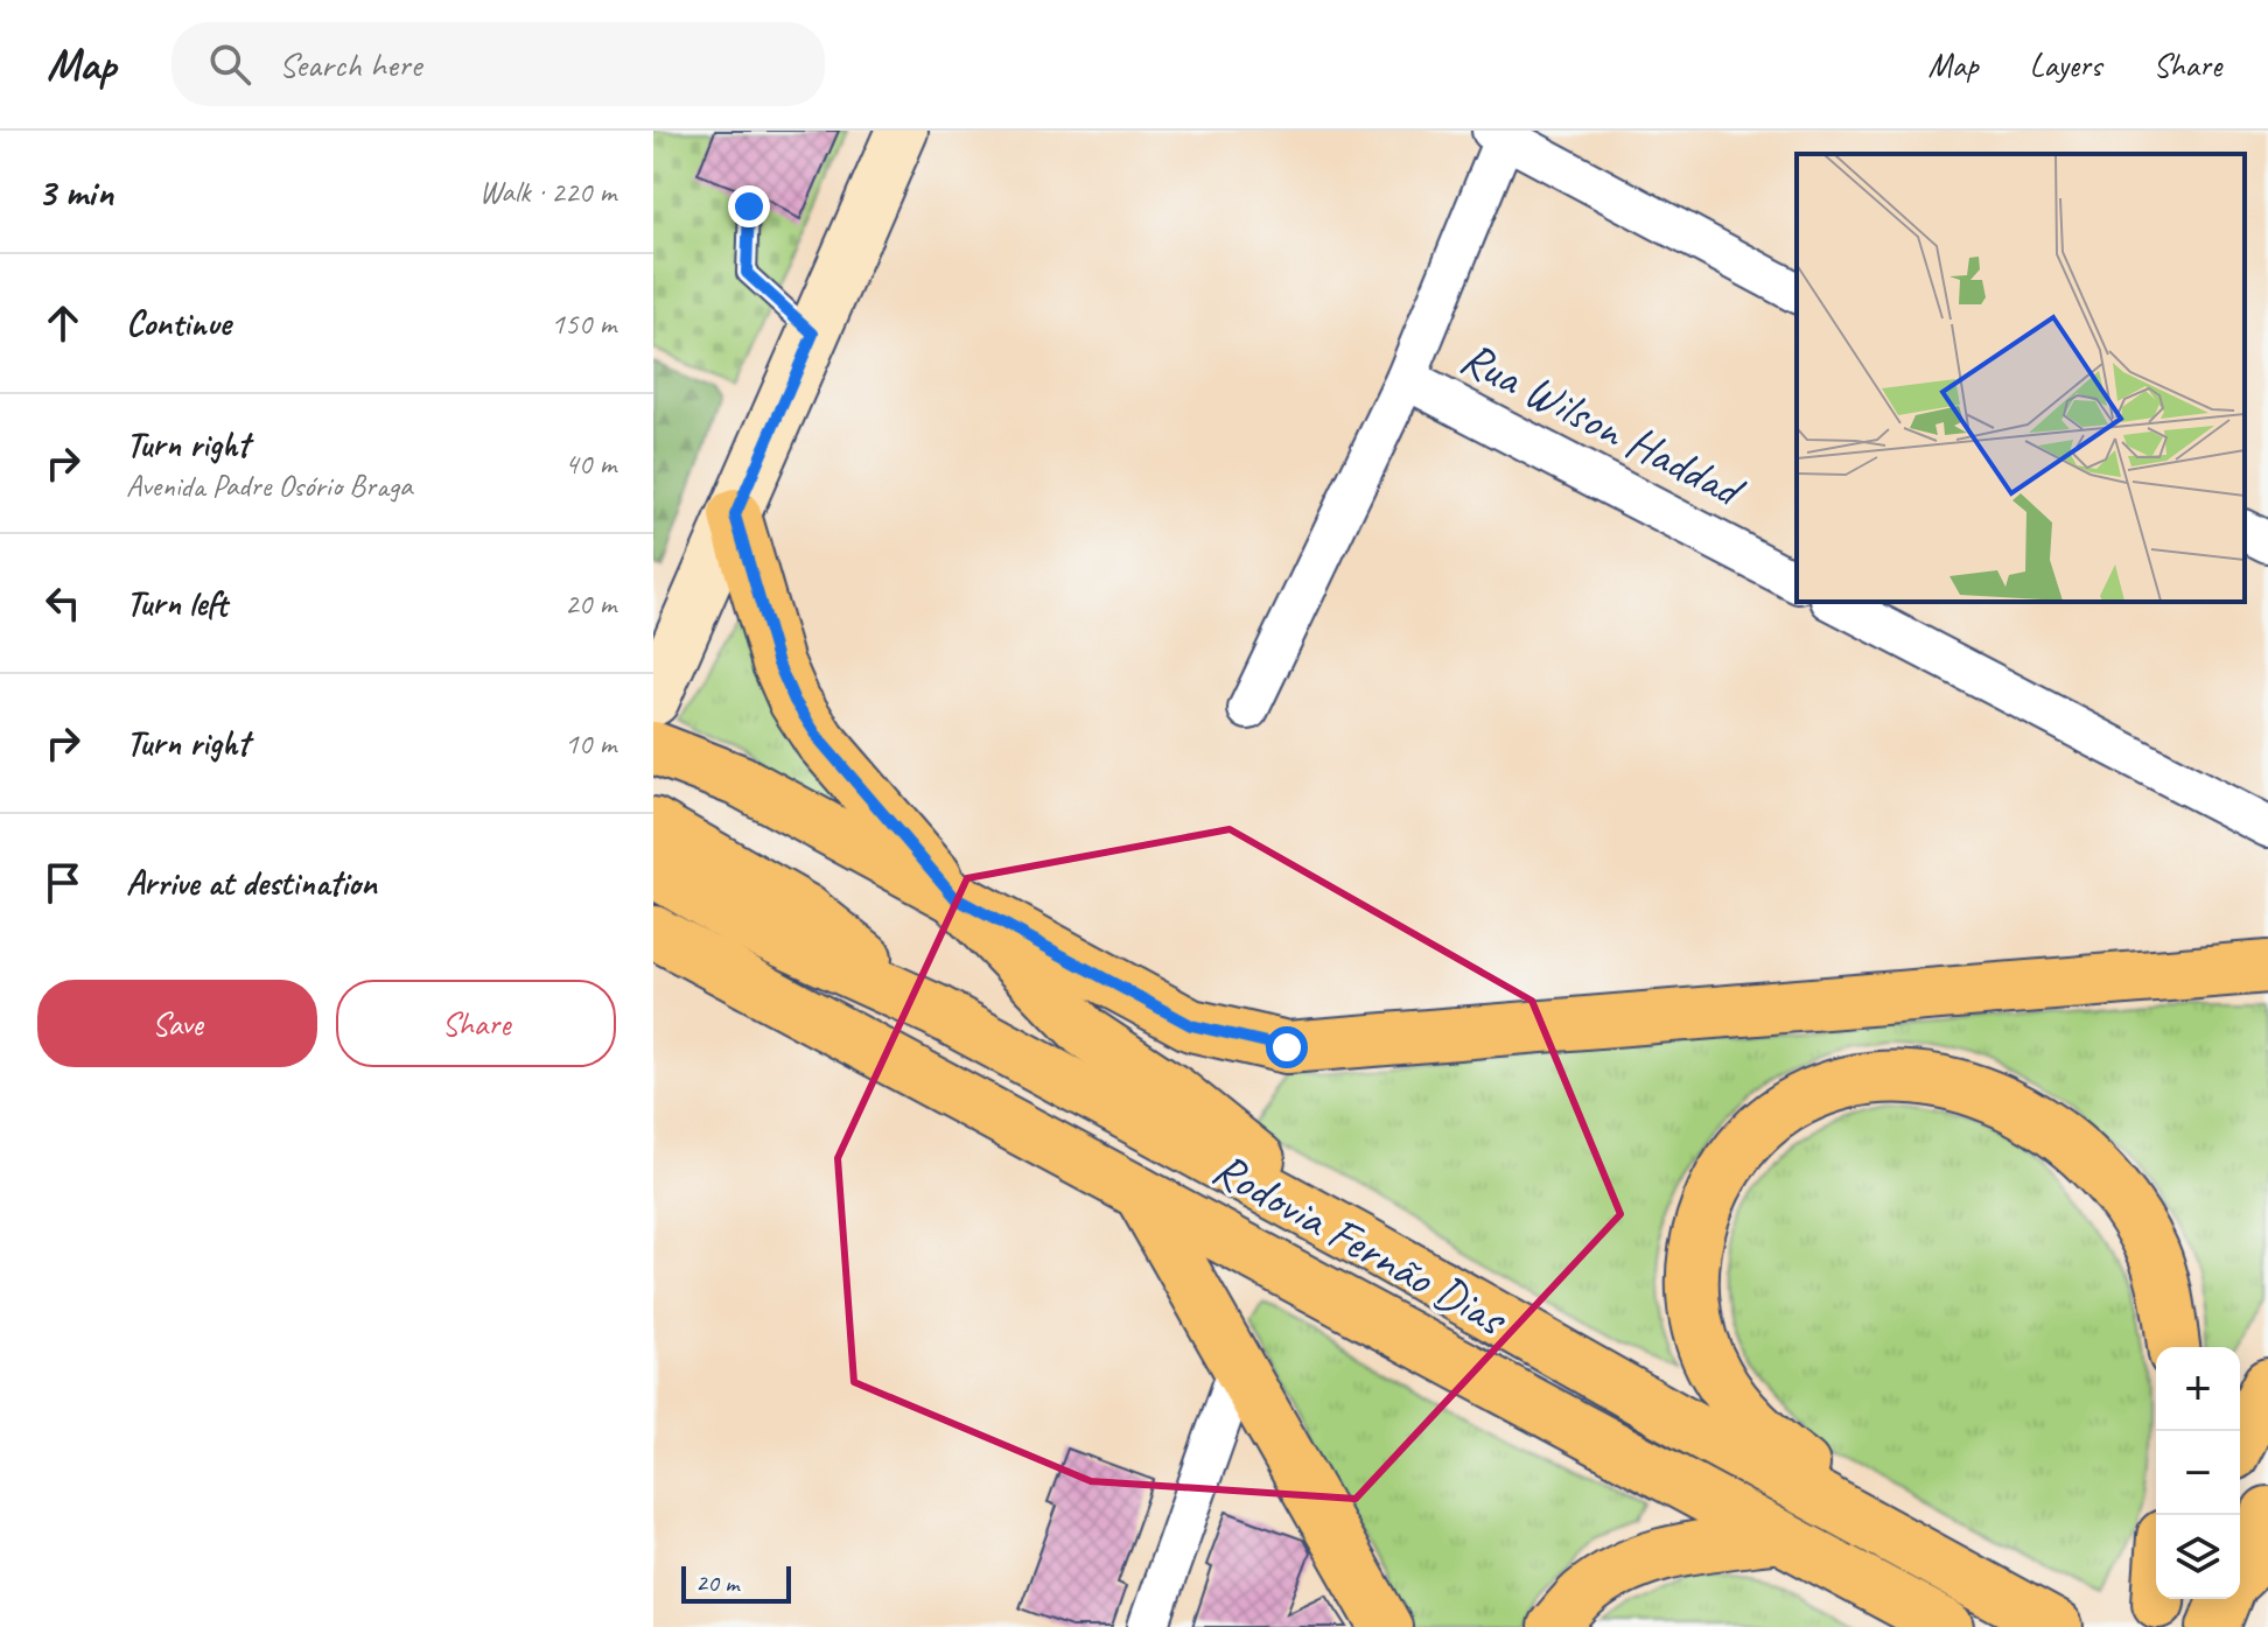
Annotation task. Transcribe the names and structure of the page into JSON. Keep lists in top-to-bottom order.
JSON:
{
  "streets": {
    "main road": ["Rodovia Fernão Dias"],
    "street": ["Rua Wilson Haddad"]
  },
  "scale_bar": "20 m",
  "page": {
    "header": "Map",
    "search": "Search here",
    "nav": ["Map", "Layers", "Share"],
    "heading": ["3 min", "Walk · 220 m"],
    "list": [
      ["Continue", "150 m"],
      ["Turn right", "Avenida Padre Osório Braga", "40 m"],
      ["Turn left", "20 m"],
      ["Turn right", "10 m"],
      "Arrive at destination"
    ],
    "buttons": ["Save", "Share"],
    "map_buttons": ["+", "−"],
    "scale": "20 m"
  }
}
